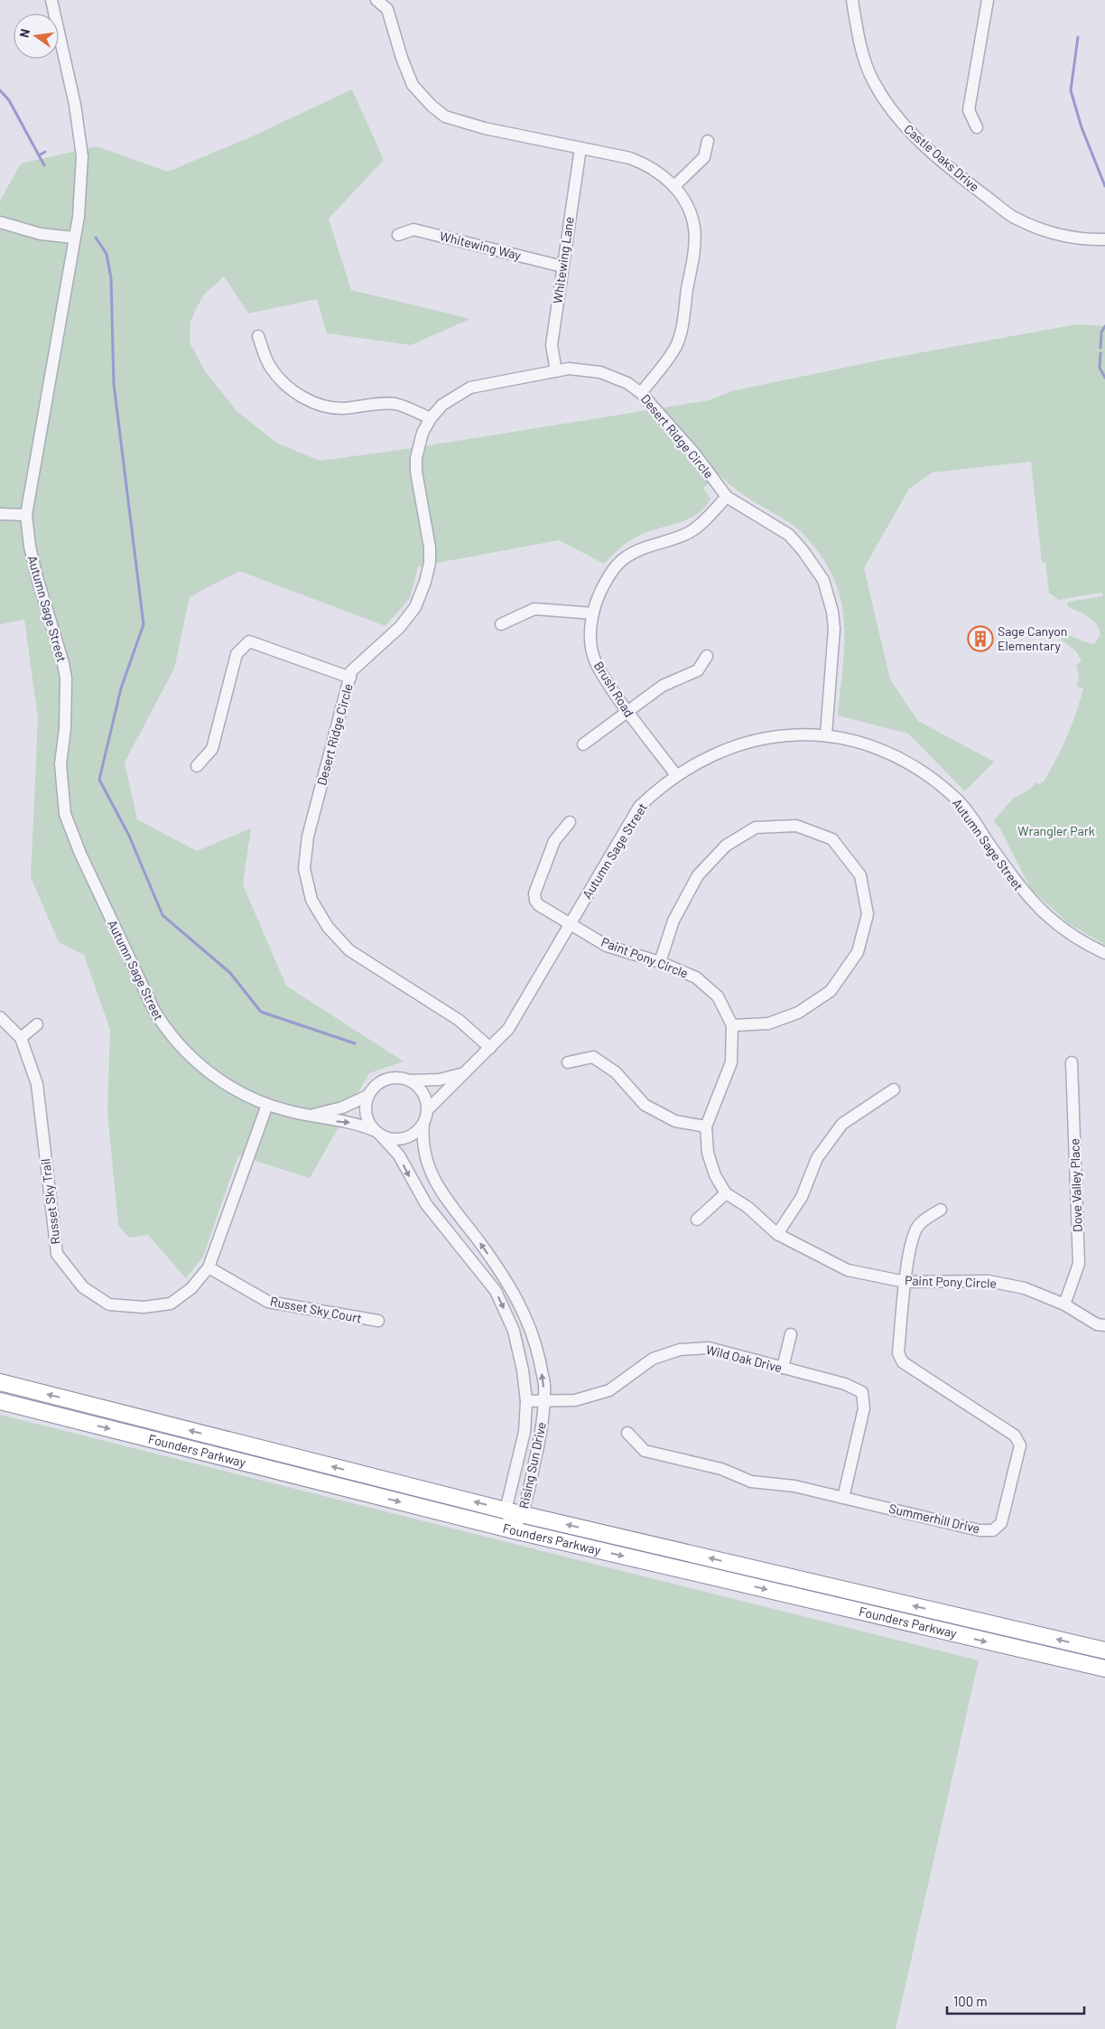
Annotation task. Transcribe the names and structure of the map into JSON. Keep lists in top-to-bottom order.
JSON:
{
  "streets": {
    "highway": ["Founders Parkway"],
    "street": [
      "Castle Oaks Drive",
      "Whitewing Way",
      "Whitewing Lane",
      "Desert Ridge Circle",
      "Autumn Sage Street",
      "Brush Road",
      "Paint Pony Circle",
      "Dove Valley Place",
      "Russet Sky Trail",
      "Russet Sky Court",
      "Wild Oak Drive",
      "Rising Sun Drive",
      "Summerhill Drive"
    ]
  },
  "crossings": [
    ["Whitewing Way", "Whitewing Lane"],
    ["Whitewing Lane", "Desert Ridge Circle"],
    ["Desert Ridge Circle", "Autumn Sage Street"],
    ["Desert Ridge Circle", "Brush Road"],
    ["Autumn Sage Street", "Brush Road"],
    ["Autumn Sage Street", "Paint Pony Circle"],
    ["Autumn Sage Street", "Russet Sky Trail"],
    ["Autumn Sage Street", "Rising Sun Drive"],
    ["Paint Pony Circle", "Dove Valley Place"],
    ["Paint Pony Circle", "Summerhill Drive"],
    ["Russet Sky Trail", "Russet Sky Court"],
    ["Wild Oak Drive", "Rising Sun Drive"],
    ["Wild Oak Drive", "Summerhill Drive"],
    ["Founders Parkway", "Rising Sun Drive"]
  ],
  "parks": ["Wrangler Park"],
  "places": {
    "building": ["Sage Canyon Elementary"]
  },
  "scale_bar": "100 m",
  "north": "left"
}
